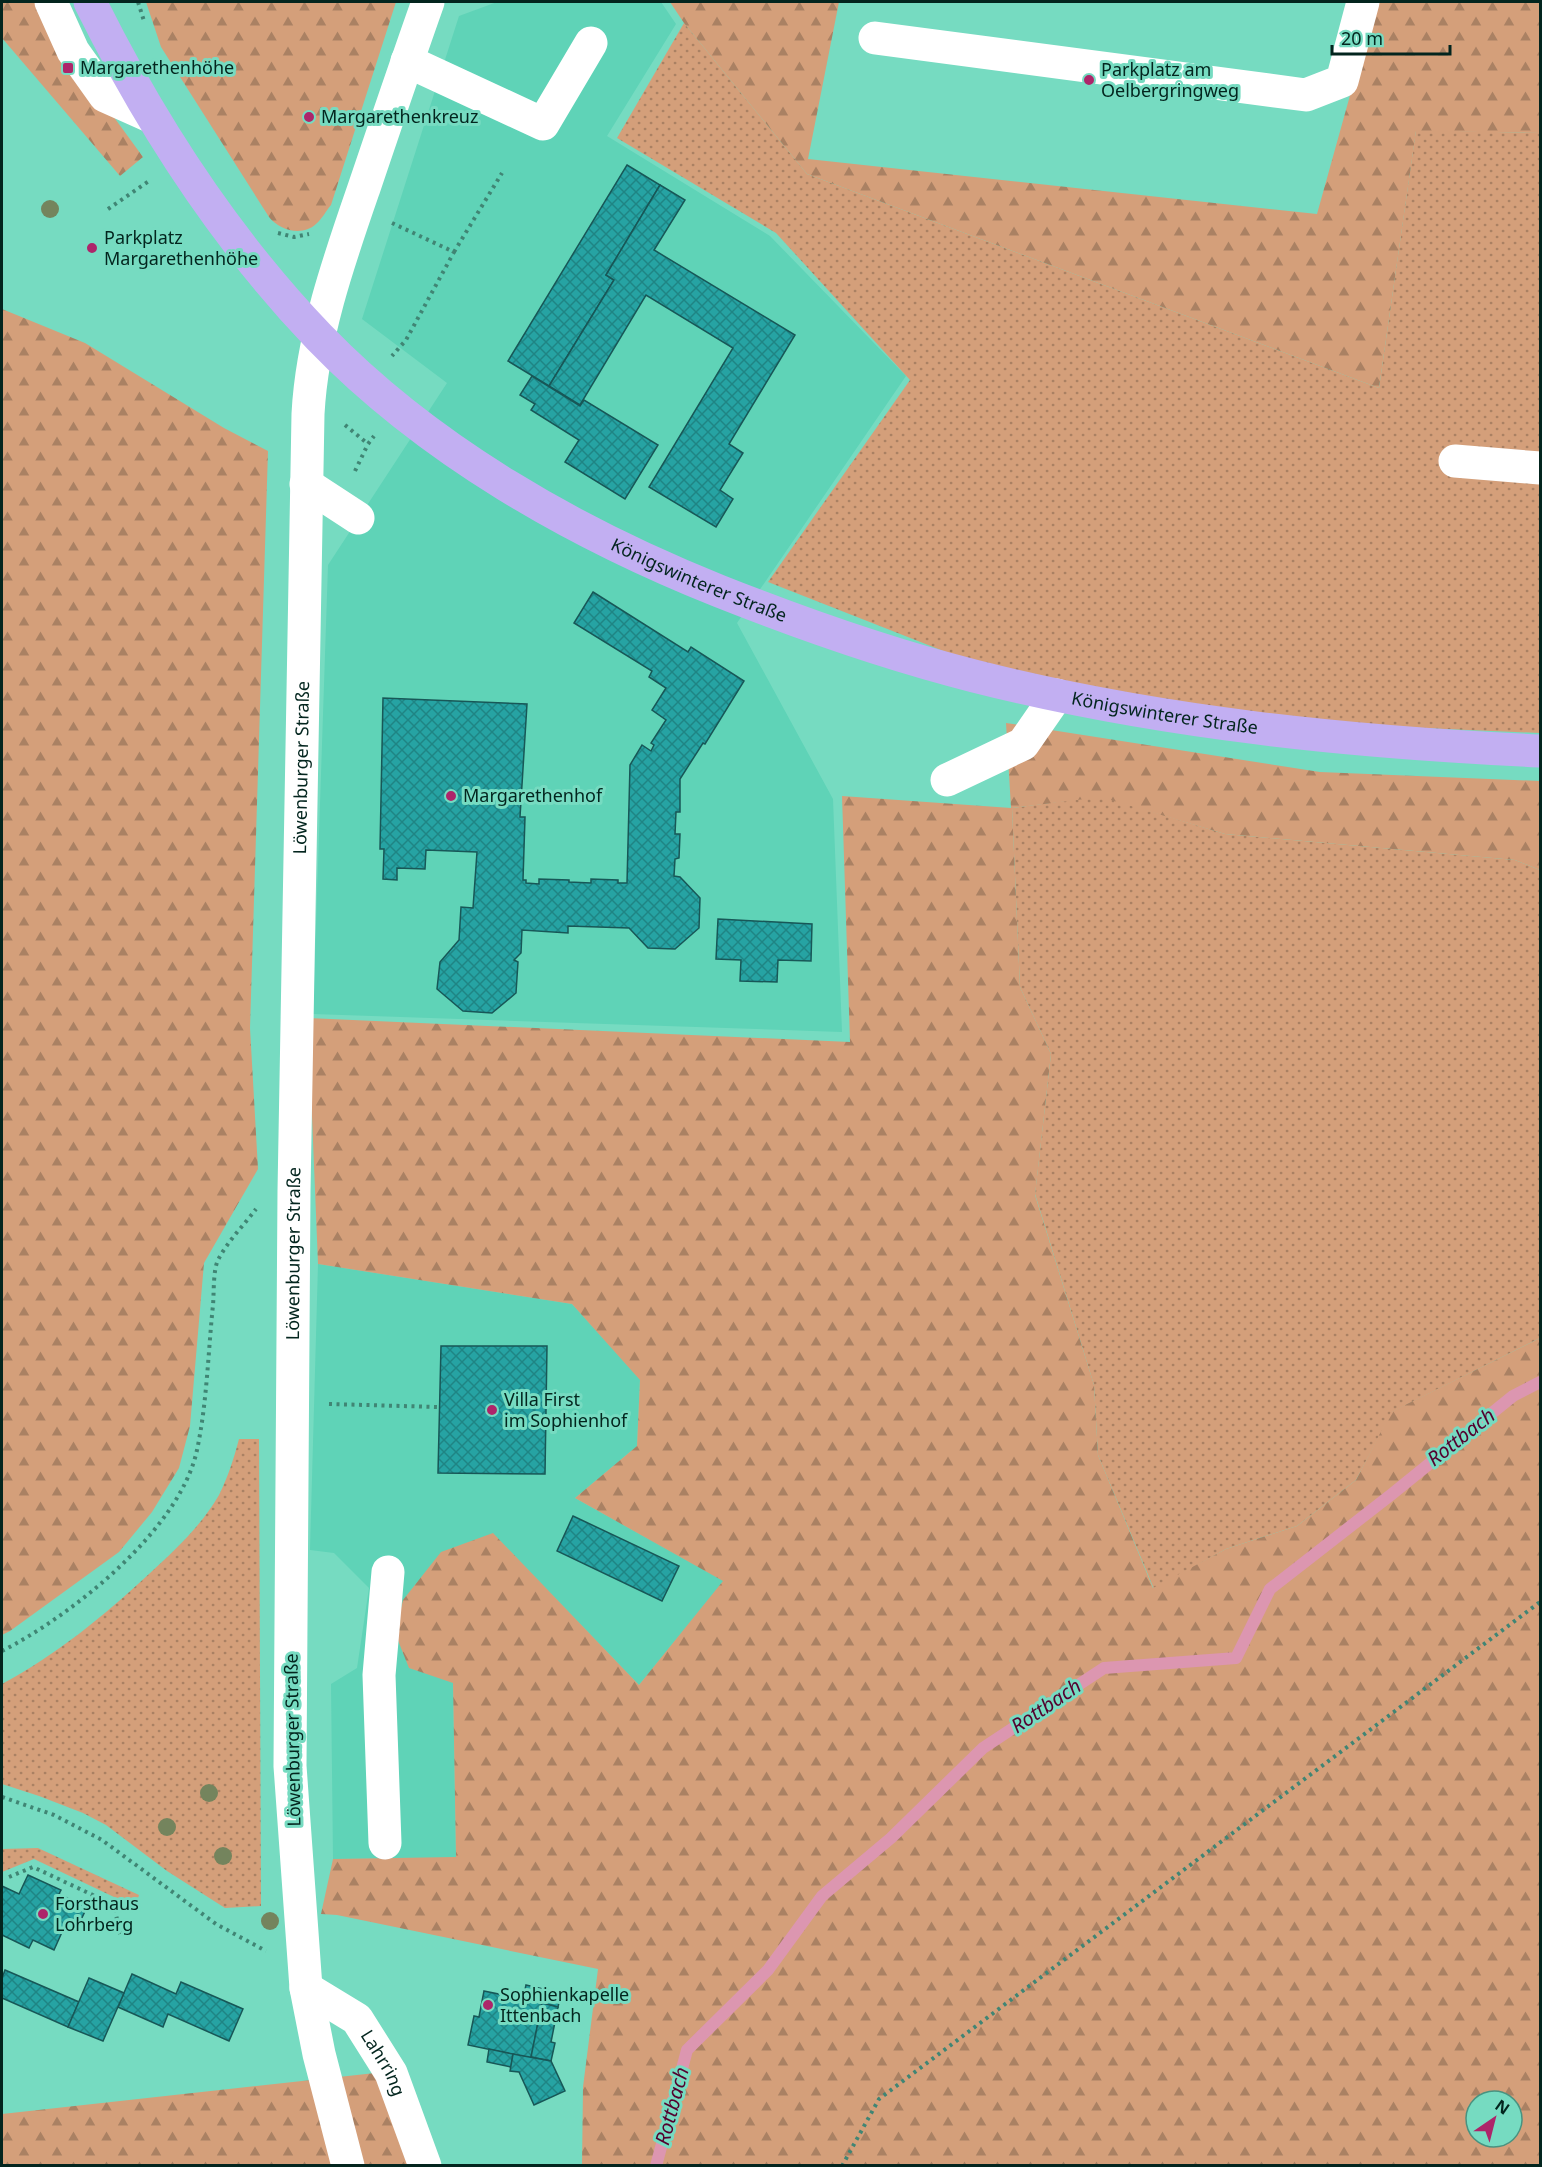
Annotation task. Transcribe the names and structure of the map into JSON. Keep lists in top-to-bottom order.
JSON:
{
  "streets": {
    "main road": ["Königswinterer Straße"],
    "street": ["Löwenburger Straße", "Lahrring"]
  },
  "crossings": [
    ["Königswinterer Straße", "Löwenburger Straße"],
    ["Löwenburger Straße", "Lahrring"]
  ],
  "water": ["Rottbach"],
  "places": {
    "transit": ["Margarethenhöhe"],
    "other": [
      "Parkplatz am Oelbergringweg",
      "Margarethenkreuz",
      "Parkplatz Margarethenhöhe",
      "Margarethenhof",
      "Villa First im Sophienhof",
      "Forsthaus Lohrberg",
      "Sophienkapelle Ittenbach"
    ]
  },
  "scale_bar": "20 m",
  "north": "top right"
}
